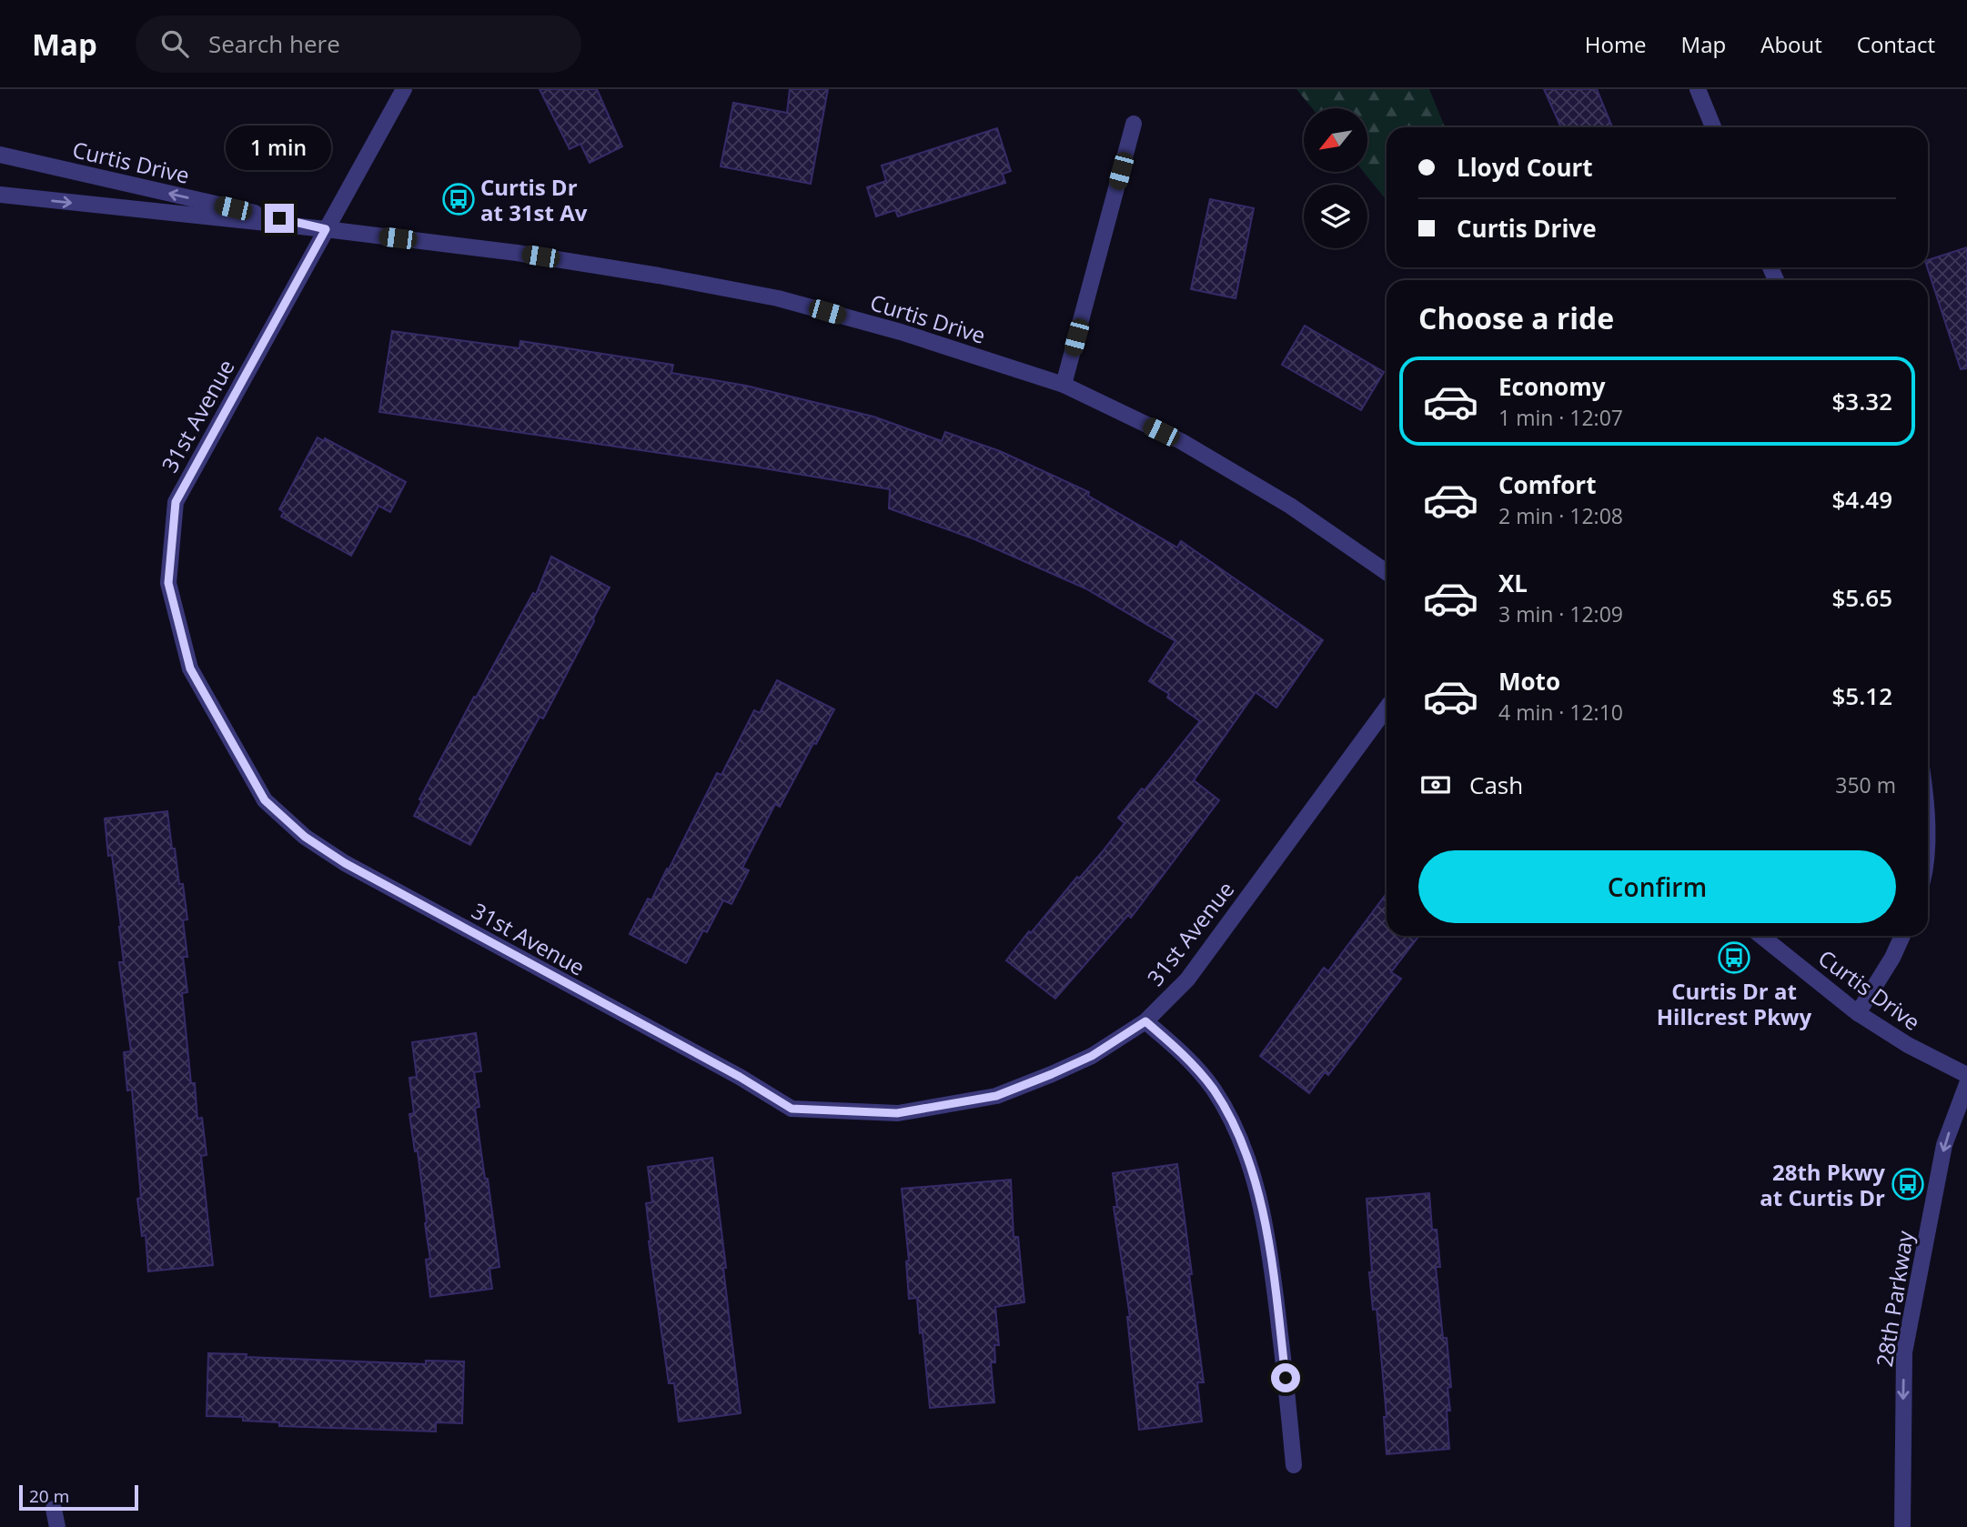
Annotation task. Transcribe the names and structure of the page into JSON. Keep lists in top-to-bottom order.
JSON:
{
  "streets": {
    "street": ["Curtis Drive", "31st Avenue", "28th Parkway"]
  },
  "crossings": [
    ["Curtis Drive", "31st Avenue"]
  ],
  "one_way": ["28th Parkway"],
  "places": {
    "bus stop": ["Curtis Dr at 31st Av", "Curtis Dr at Hillcrest Pkwy", "28th Pkwy at Curtis Dr"]
  },
  "scale_bar": "20 m",
  "north": "bottom left",
  "page": {
    "header": "Map",
    "search": "Search here",
    "nav": [
      "Home",
      "Map",
      "About",
      "Contact"
    ],
    "bubble": "1 min",
    "banner": ["Lloyd Court", "Curtis Drive"],
    "heading": "Choose a ride",
    "list": [
      {
        "name": "Economy",
        "note": "1 min · 12:07",
        "value": "$3.32"
      },
      {
        "name": "Comfort",
        "note": "2 min · 12:08",
        "value": "$4.49"
      },
      {
        "name": "XL",
        "note": "3 min · 12:09",
        "value": "$5.65"
      },
      {
        "name": "Moto",
        "note": "4 min · 12:10",
        "value": "$5.12"
      }
    ],
    "pay": ["Cash", "350 m"],
    "buttons": "Confirm",
    "scale": "20 m"
  }
}
